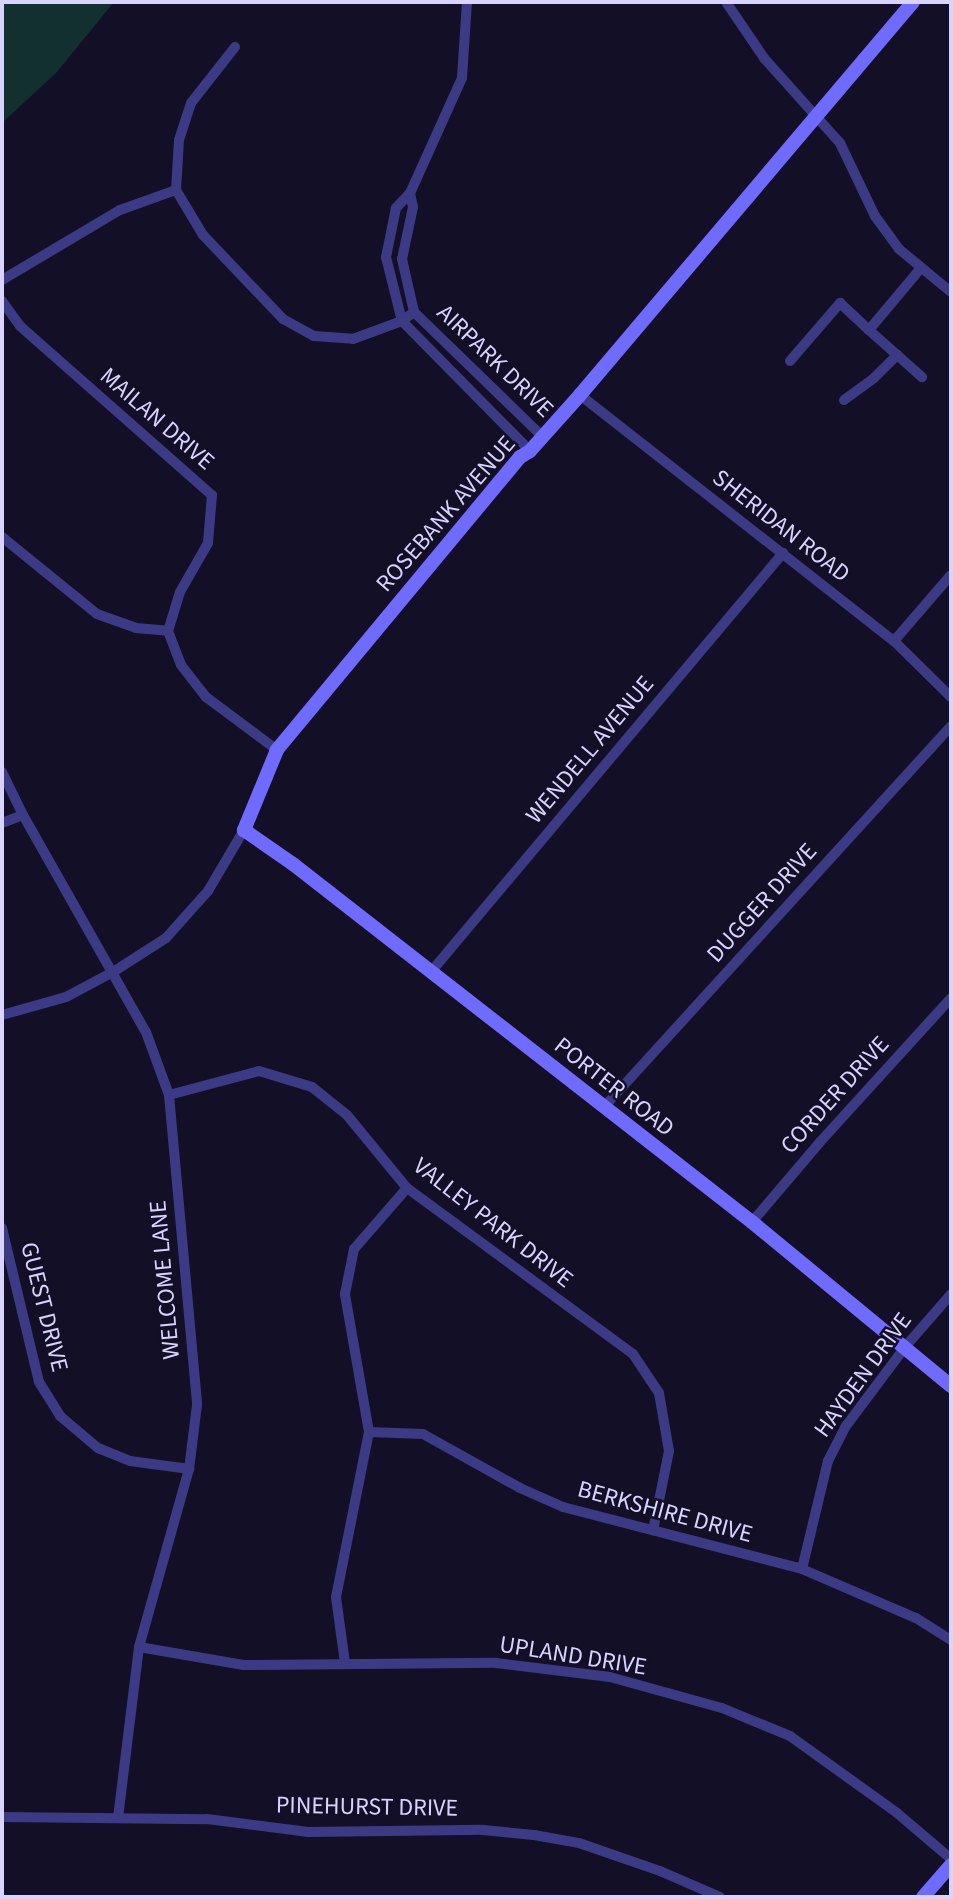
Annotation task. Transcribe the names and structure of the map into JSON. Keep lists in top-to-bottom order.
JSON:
{
  "streets": {
    "street": [
      "AIRPARK DRIVE",
      "MAILAN DRIVE",
      "ROSEBANK AVENUE",
      "SHERIDAN ROAD",
      "WENDELL AVENUE",
      "DUGGER DRIVE",
      "PORTER ROAD",
      "CORDER DRIVE",
      "VALLEY PARK DRIVE",
      "WELCOME LANE",
      "GUEST DRIVE",
      "HAYDEN DRIVE",
      "BERKSHIRE DRIVE",
      "UPLAND DRIVE",
      "PINEHURST DRIVE"
    ]
  },
  "crossings": [
    ["AIRPARK DRIVE", "ROSEBANK AVENUE"],
    ["ROSEBANK AVENUE", "SHERIDAN ROAD"],
    ["ROSEBANK AVENUE", "PORTER ROAD"],
    ["ROSEBANK AVENUE", "WELCOME LANE"],
    ["SHERIDAN ROAD", "WENDELL AVENUE"],
    ["WENDELL AVENUE", "PORTER ROAD"],
    ["DUGGER DRIVE", "PORTER ROAD"],
    ["PORTER ROAD", "CORDER DRIVE"],
    ["PORTER ROAD", "HAYDEN DRIVE"],
    ["VALLEY PARK DRIVE", "WELCOME LANE"],
    ["VALLEY PARK DRIVE", "BERKSHIRE DRIVE"],
    ["WELCOME LANE", "GUEST DRIVE"],
    ["WELCOME LANE", "UPLAND DRIVE"],
    ["WELCOME LANE", "PINEHURST DRIVE"],
    ["HAYDEN DRIVE", "BERKSHIRE DRIVE"]
  ]
}
